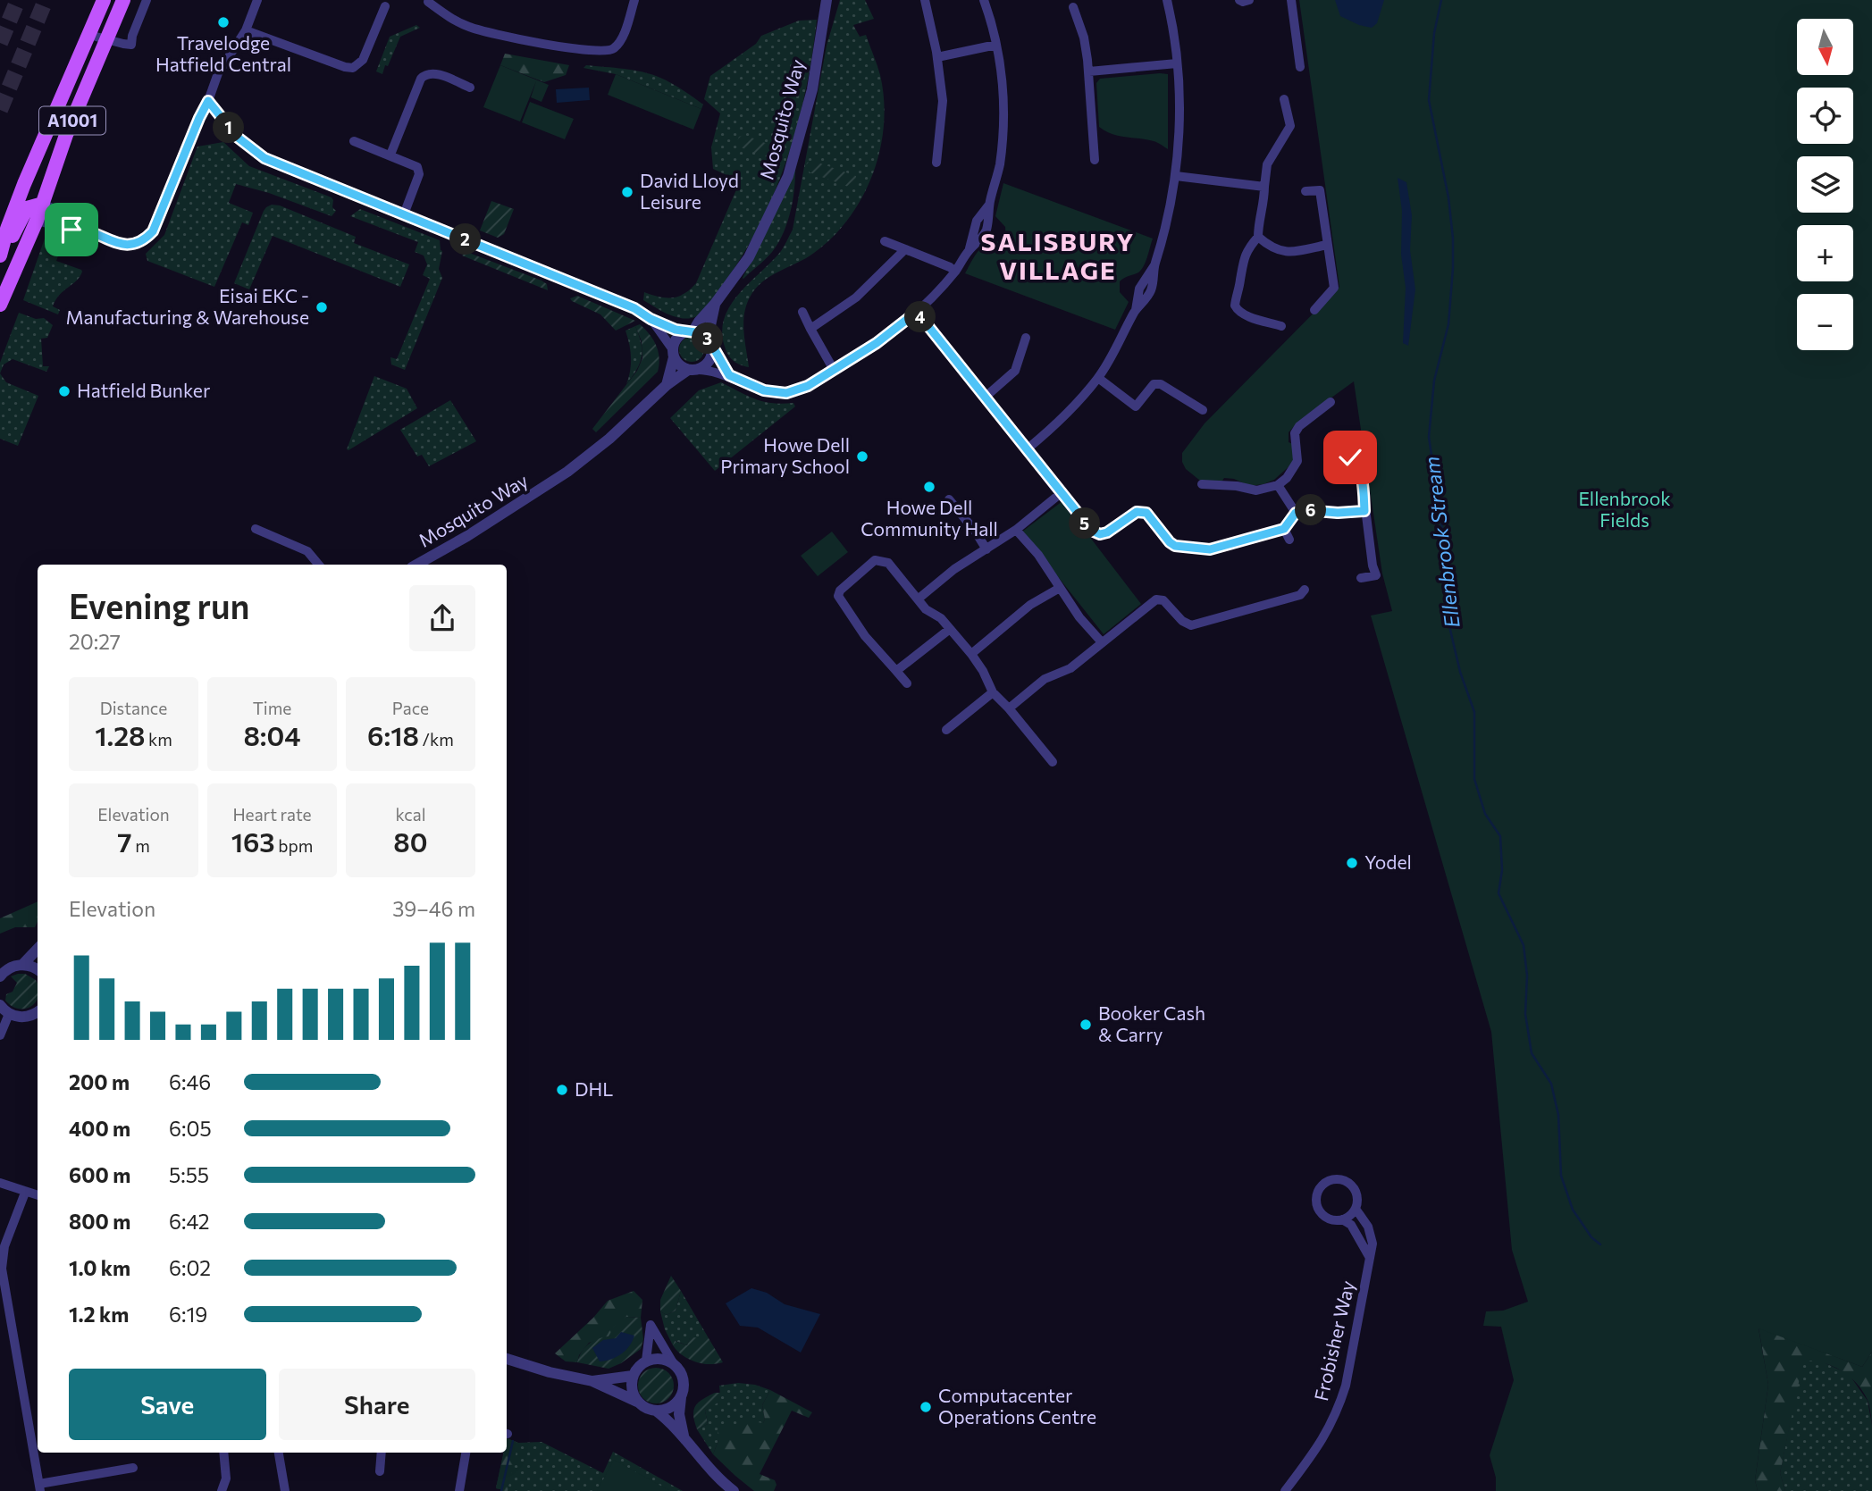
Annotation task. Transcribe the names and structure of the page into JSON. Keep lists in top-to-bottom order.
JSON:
{
  "streets": {
    "main road": ["A1001"],
    "street": ["Mosquito Way", "Frobisher Way"]
  },
  "districts": ["SALISBURY VILLAGE"],
  "water": ["Ellenbrook Stream"],
  "parks": ["Ellenbrook Fields"],
  "places": [
    "Travelodge Hatfield Central",
    "David Lloyd Leisure",
    "Eisai EKC - Manufacturing & Warehouse",
    "Hatfield Bunker",
    "Howe Dell Primary School",
    "Howe Dell Community Hall",
    "Yodel",
    "Booker Cash & Carry",
    "DHL",
    "Computacenter Operations Centre"
  ],
  "north": "bottom",
  "page": {
    "map_buttons": ["+", "−"],
    "pins": [
      "1",
      "2",
      "4",
      "3",
      "6",
      "5"
    ],
    "heading": ["Evening run", "20:27"],
    "stats": [
      ["Distance", "1.28 km"],
      ["Time", "8:04"],
      ["Pace", "6:18 /km"],
      ["Elevation", "7 m"],
      ["Heart rate", "163 bpm"],
      ["kcal", "80"]
    ],
    "chart": ["Elevation", "39–46 m"],
    "list": [
      {
        "name": "200 m",
        "note": "6:46"
      },
      {
        "name": "400 m",
        "note": "6:05"
      },
      {
        "name": "600 m",
        "note": "5:55"
      },
      {
        "name": "800 m",
        "note": "6:42"
      },
      {
        "name": "1.0 km",
        "note": "6:02"
      },
      {
        "name": "1.2 km",
        "note": "6:19"
      }
    ],
    "buttons": ["Save", "Share"]
  }
}
